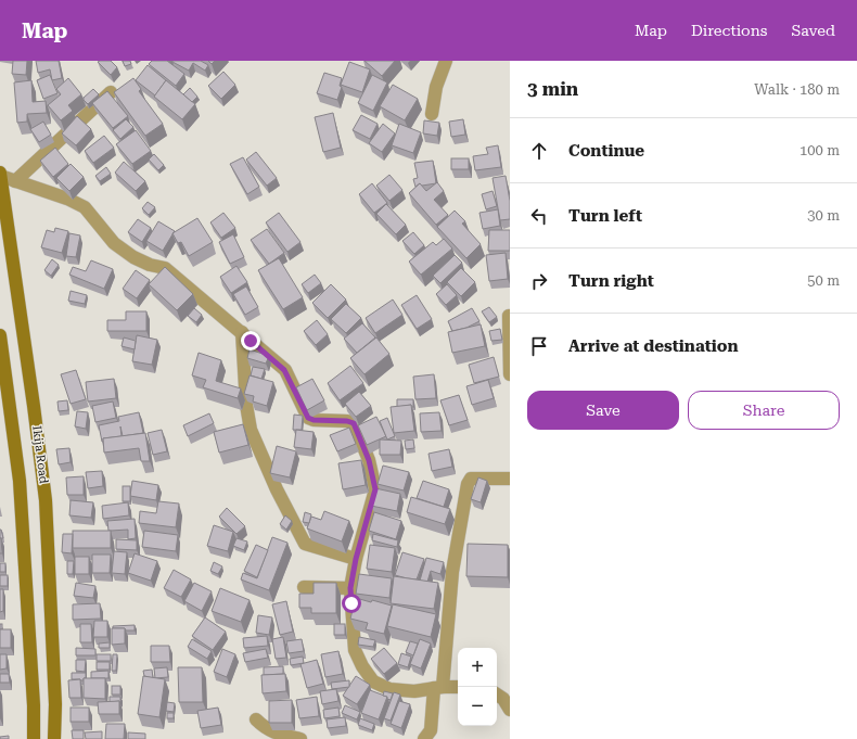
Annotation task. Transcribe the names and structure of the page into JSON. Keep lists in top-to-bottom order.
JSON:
{
  "streets": {
    "street": ["Ikija Road"]
  },
  "page": {
    "header": "Map",
    "nav": ["Map", "Directions", "Saved"],
    "heading": ["3 min", "Walk · 180 m"],
    "list": [
      ["Continue", "100 m"],
      ["Turn left", "30 m"],
      ["Turn right", "50 m"],
      "Arrive at destination"
    ],
    "buttons": ["Save", "Share"],
    "map_buttons": ["+", "−"]
  }
}
